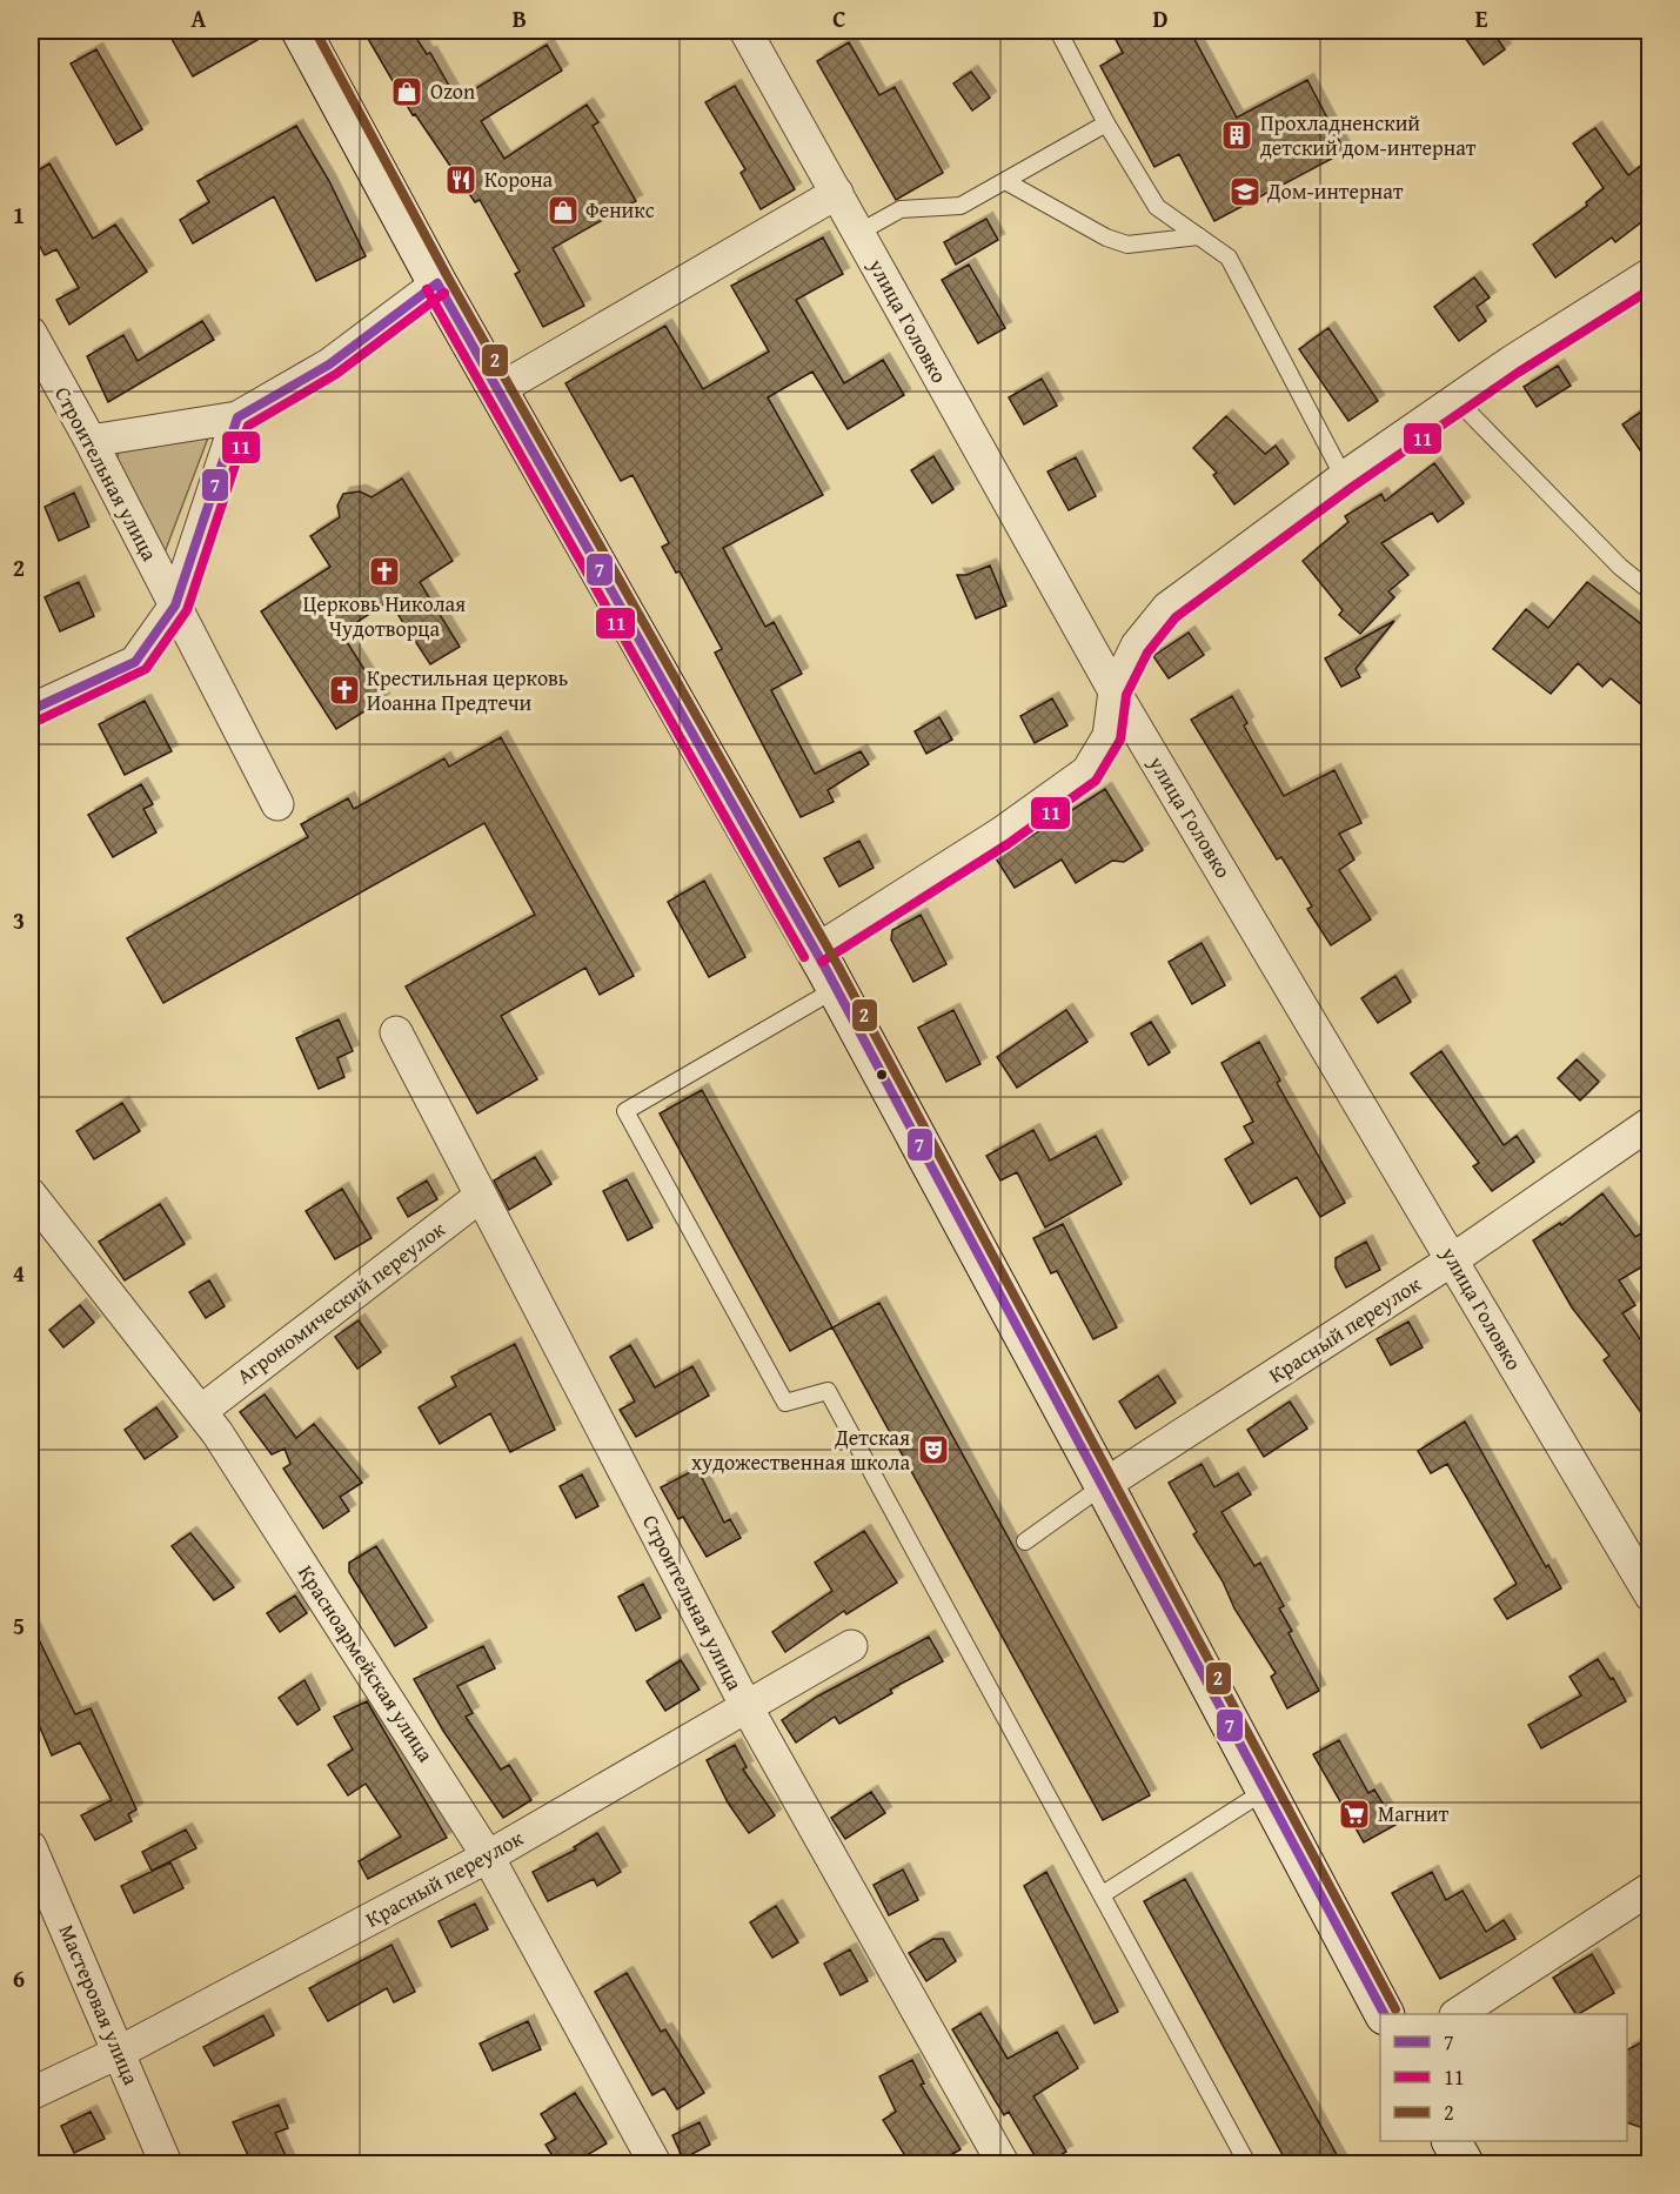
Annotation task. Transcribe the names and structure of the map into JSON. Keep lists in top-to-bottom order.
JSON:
{
  "streets": {
    "street": [
      "улица Головко",
      "Строительная улица",
      "Агрономический переулок",
      "Красный переулок",
      "Красноармейская улица",
      "Мастеровая улица"
    ]
  },
  "crossings": [
    ["улица Головко", "Красный переулок"],
    ["Строительная улица", "Агрономический переулок"],
    ["Строительная улица", "Красный переулок"],
    ["Агрономический переулок", "Красноармейская улица"],
    ["Красный переулок", "Красноармейская улица"],
    ["Красный переулок", "Мастеровая улица"]
  ],
  "places": {
    "shop": ["Ozon", "Феникс"],
    "building": ["Прохладненский детский дом-интернат"],
    "restaurant": ["Корона"],
    "school or university": ["Дом-интернат"],
    "church": ["Церковь Николая Чудотворца", "Крестильная церковь Иоанна Предтечи"],
    "theatre": ["Детская художественная школа"],
    "supermarket": ["Магнит"]
  },
  "lines": ["transit line 2", "transit line 7", "transit line 11"],
  "legend": ["7", "11", "2"],
  "grid": {
    "columns": [
      "A",
      "B",
      "C",
      "D",
      "E"
    ],
    "rows": [
      "1",
      "2",
      "3",
      "4",
      "5",
      "6"
    ]
  }
}
